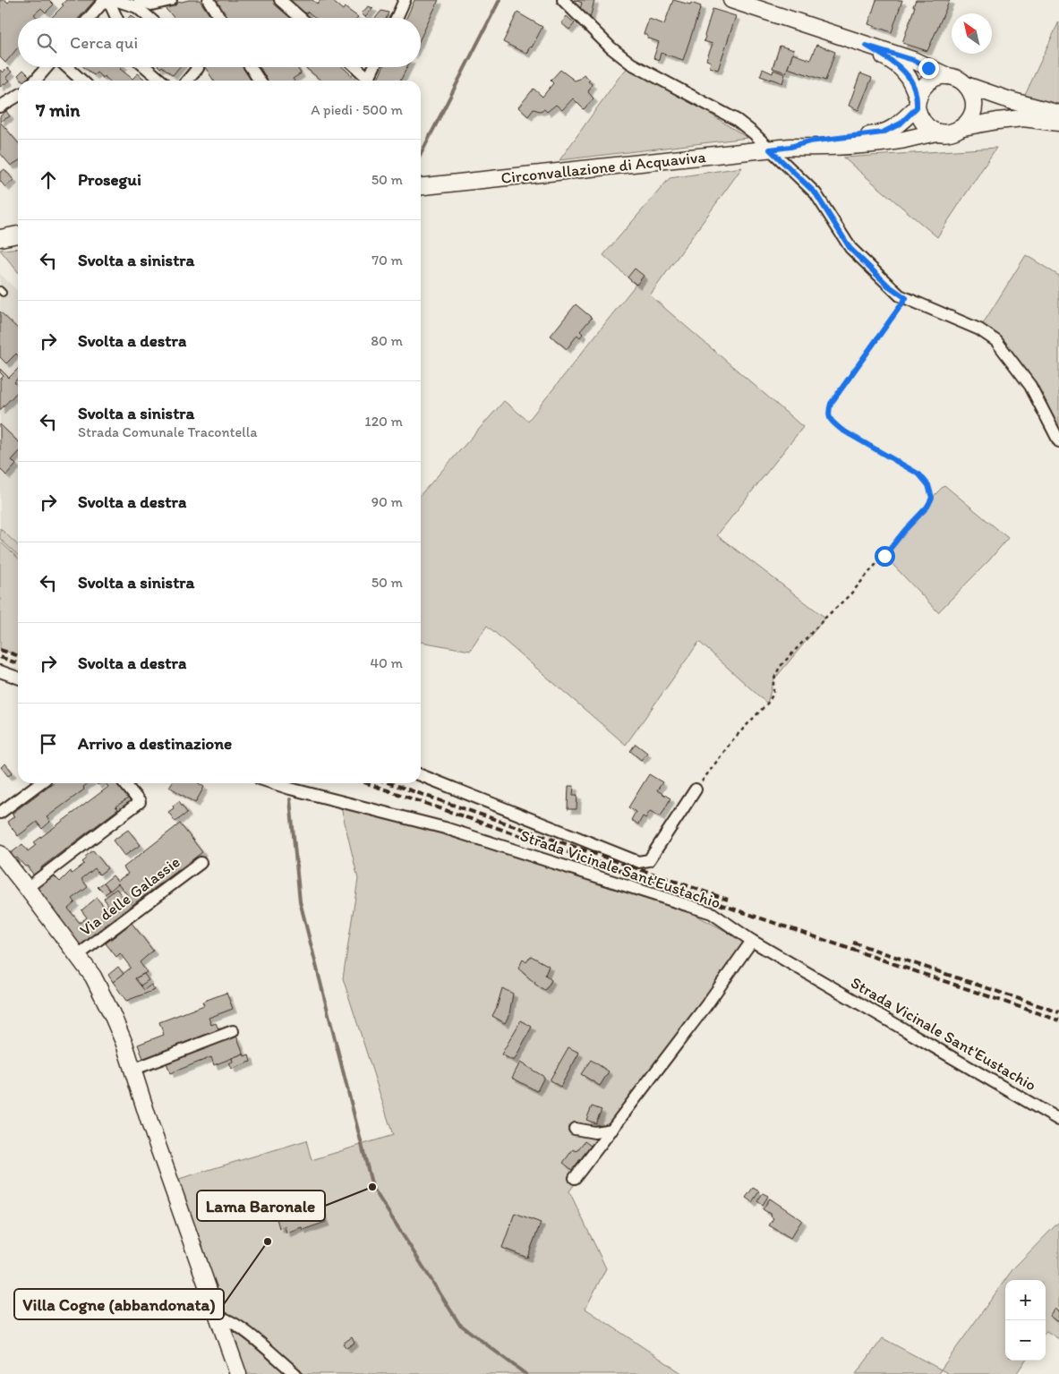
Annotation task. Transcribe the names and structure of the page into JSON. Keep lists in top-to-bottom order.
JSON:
{
  "streets": {
    "main road": ["Circonvallazione di Acquaviva"],
    "street": ["Strada Vicinale Sant'Eustachio", "Via delle Galassie"]
  },
  "places": ["Lama Baronale", "Villa Cogne (abbandonata)"],
  "north": "top left",
  "page": {
    "search": "Cerca qui",
    "heading": ["7 min", "A piedi · 500 m"],
    "list": [
      ["Prosegui", "50 m"],
      ["Svolta a sinistra", "70 m"],
      ["Svolta a destra", "80 m"],
      ["Svolta a sinistra", "Strada Comunale Tracontella", "120 m"],
      ["Svolta a destra", "90 m"],
      ["Svolta a sinistra", "50 m"],
      ["Svolta a destra", "40 m"],
      "Arrivo a destinazione"
    ],
    "map_buttons": ["+", "−"]
  }
}
